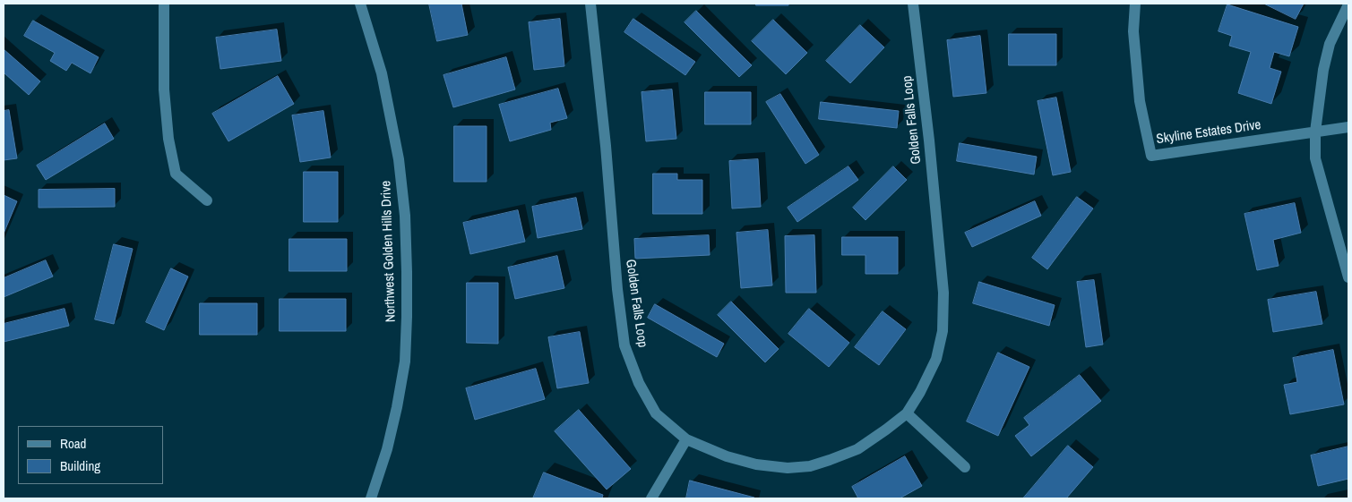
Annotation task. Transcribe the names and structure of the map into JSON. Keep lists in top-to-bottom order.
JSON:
{
  "streets": {
    "street": ["Golden Falls Loop", "Skyline Estates Drive", "Northwest Golden Hills Drive"]
  },
  "legend": ["Road", "Building"]
}
